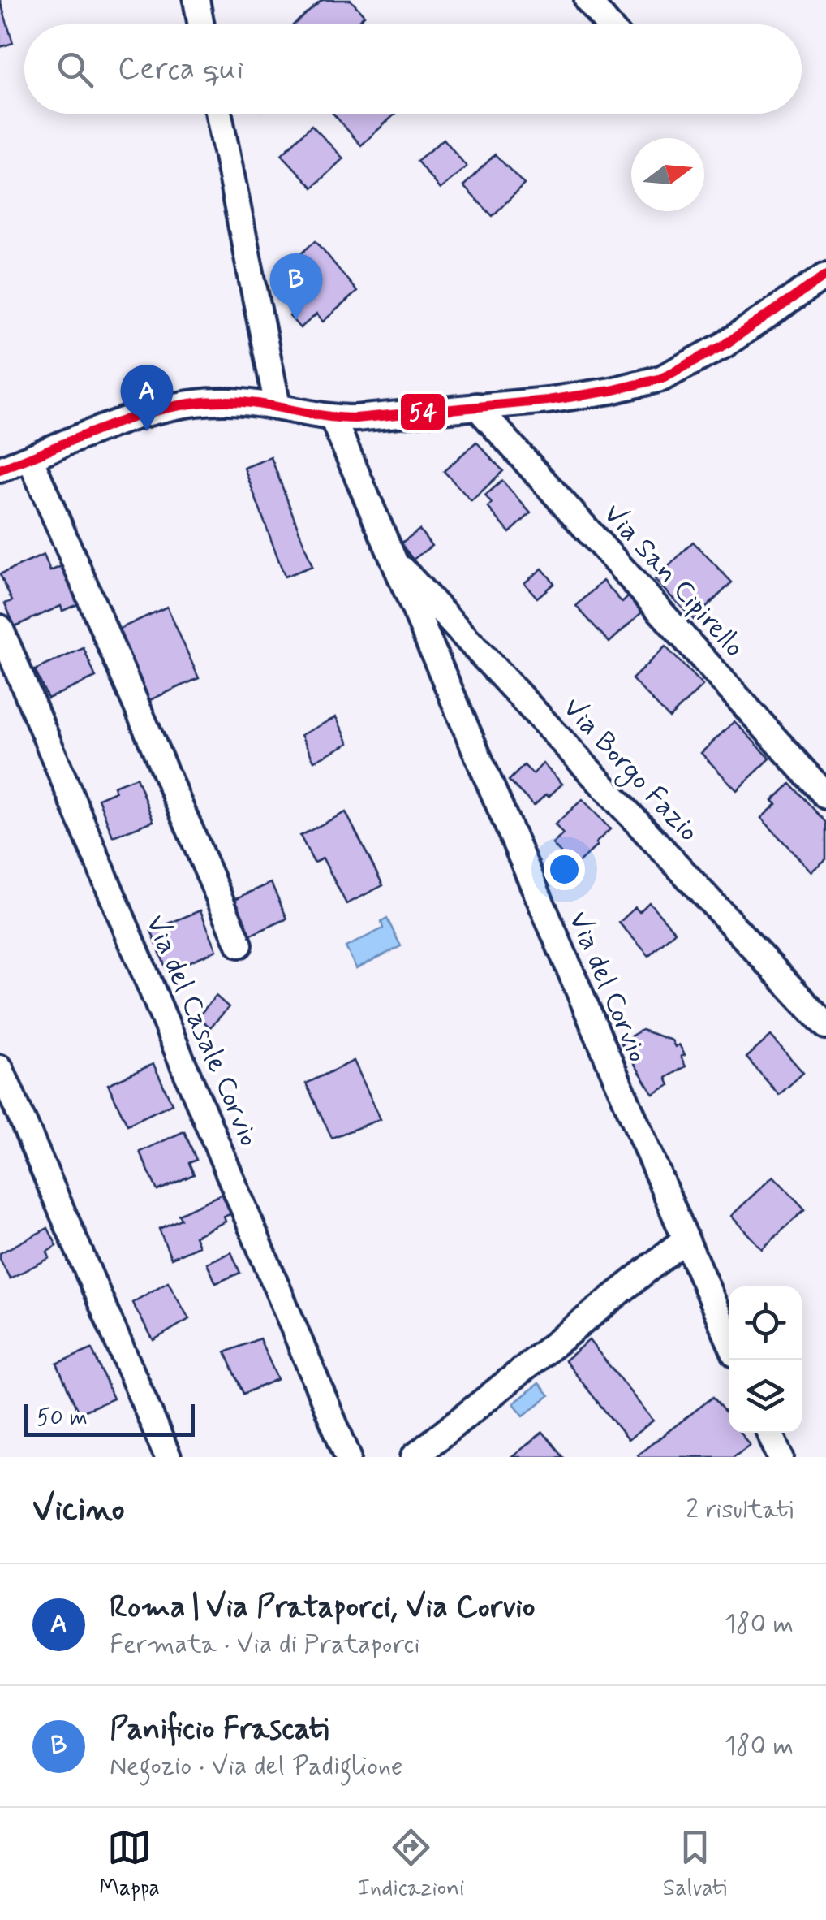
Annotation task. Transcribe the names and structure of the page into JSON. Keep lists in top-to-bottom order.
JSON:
{
  "streets": {
    "street": [
      "Via San Cipirello",
      "Via Borgo Fazio",
      "Via del Corvio",
      "Via del Casale Corvio"
    ]
  },
  "crossings": [
    ["Via Borgo Fazio", "Via del Corvio"]
  ],
  "lines": ["transit line 54"],
  "scale_bar": "50 m",
  "north": "right",
  "page": {
    "search": "Cerca qui",
    "pins": ["B", "A"],
    "scale": "50 m",
    "heading": ["Vicino", "2 risultati"],
    "list": [
      {
        "mark": "A",
        "name": "Roma | Via Prataporci, Via Corvio",
        "note": "Fermata · Via di Prataporci",
        "value": "180 m"
      },
      {
        "mark": "B",
        "name": "Panificio Frascati",
        "note": "Negozio · Via del Padiglione",
        "value": "180 m"
      }
    ],
    "nav": ["Mappa", "Indicazioni", "Salvati"]
  }
}
